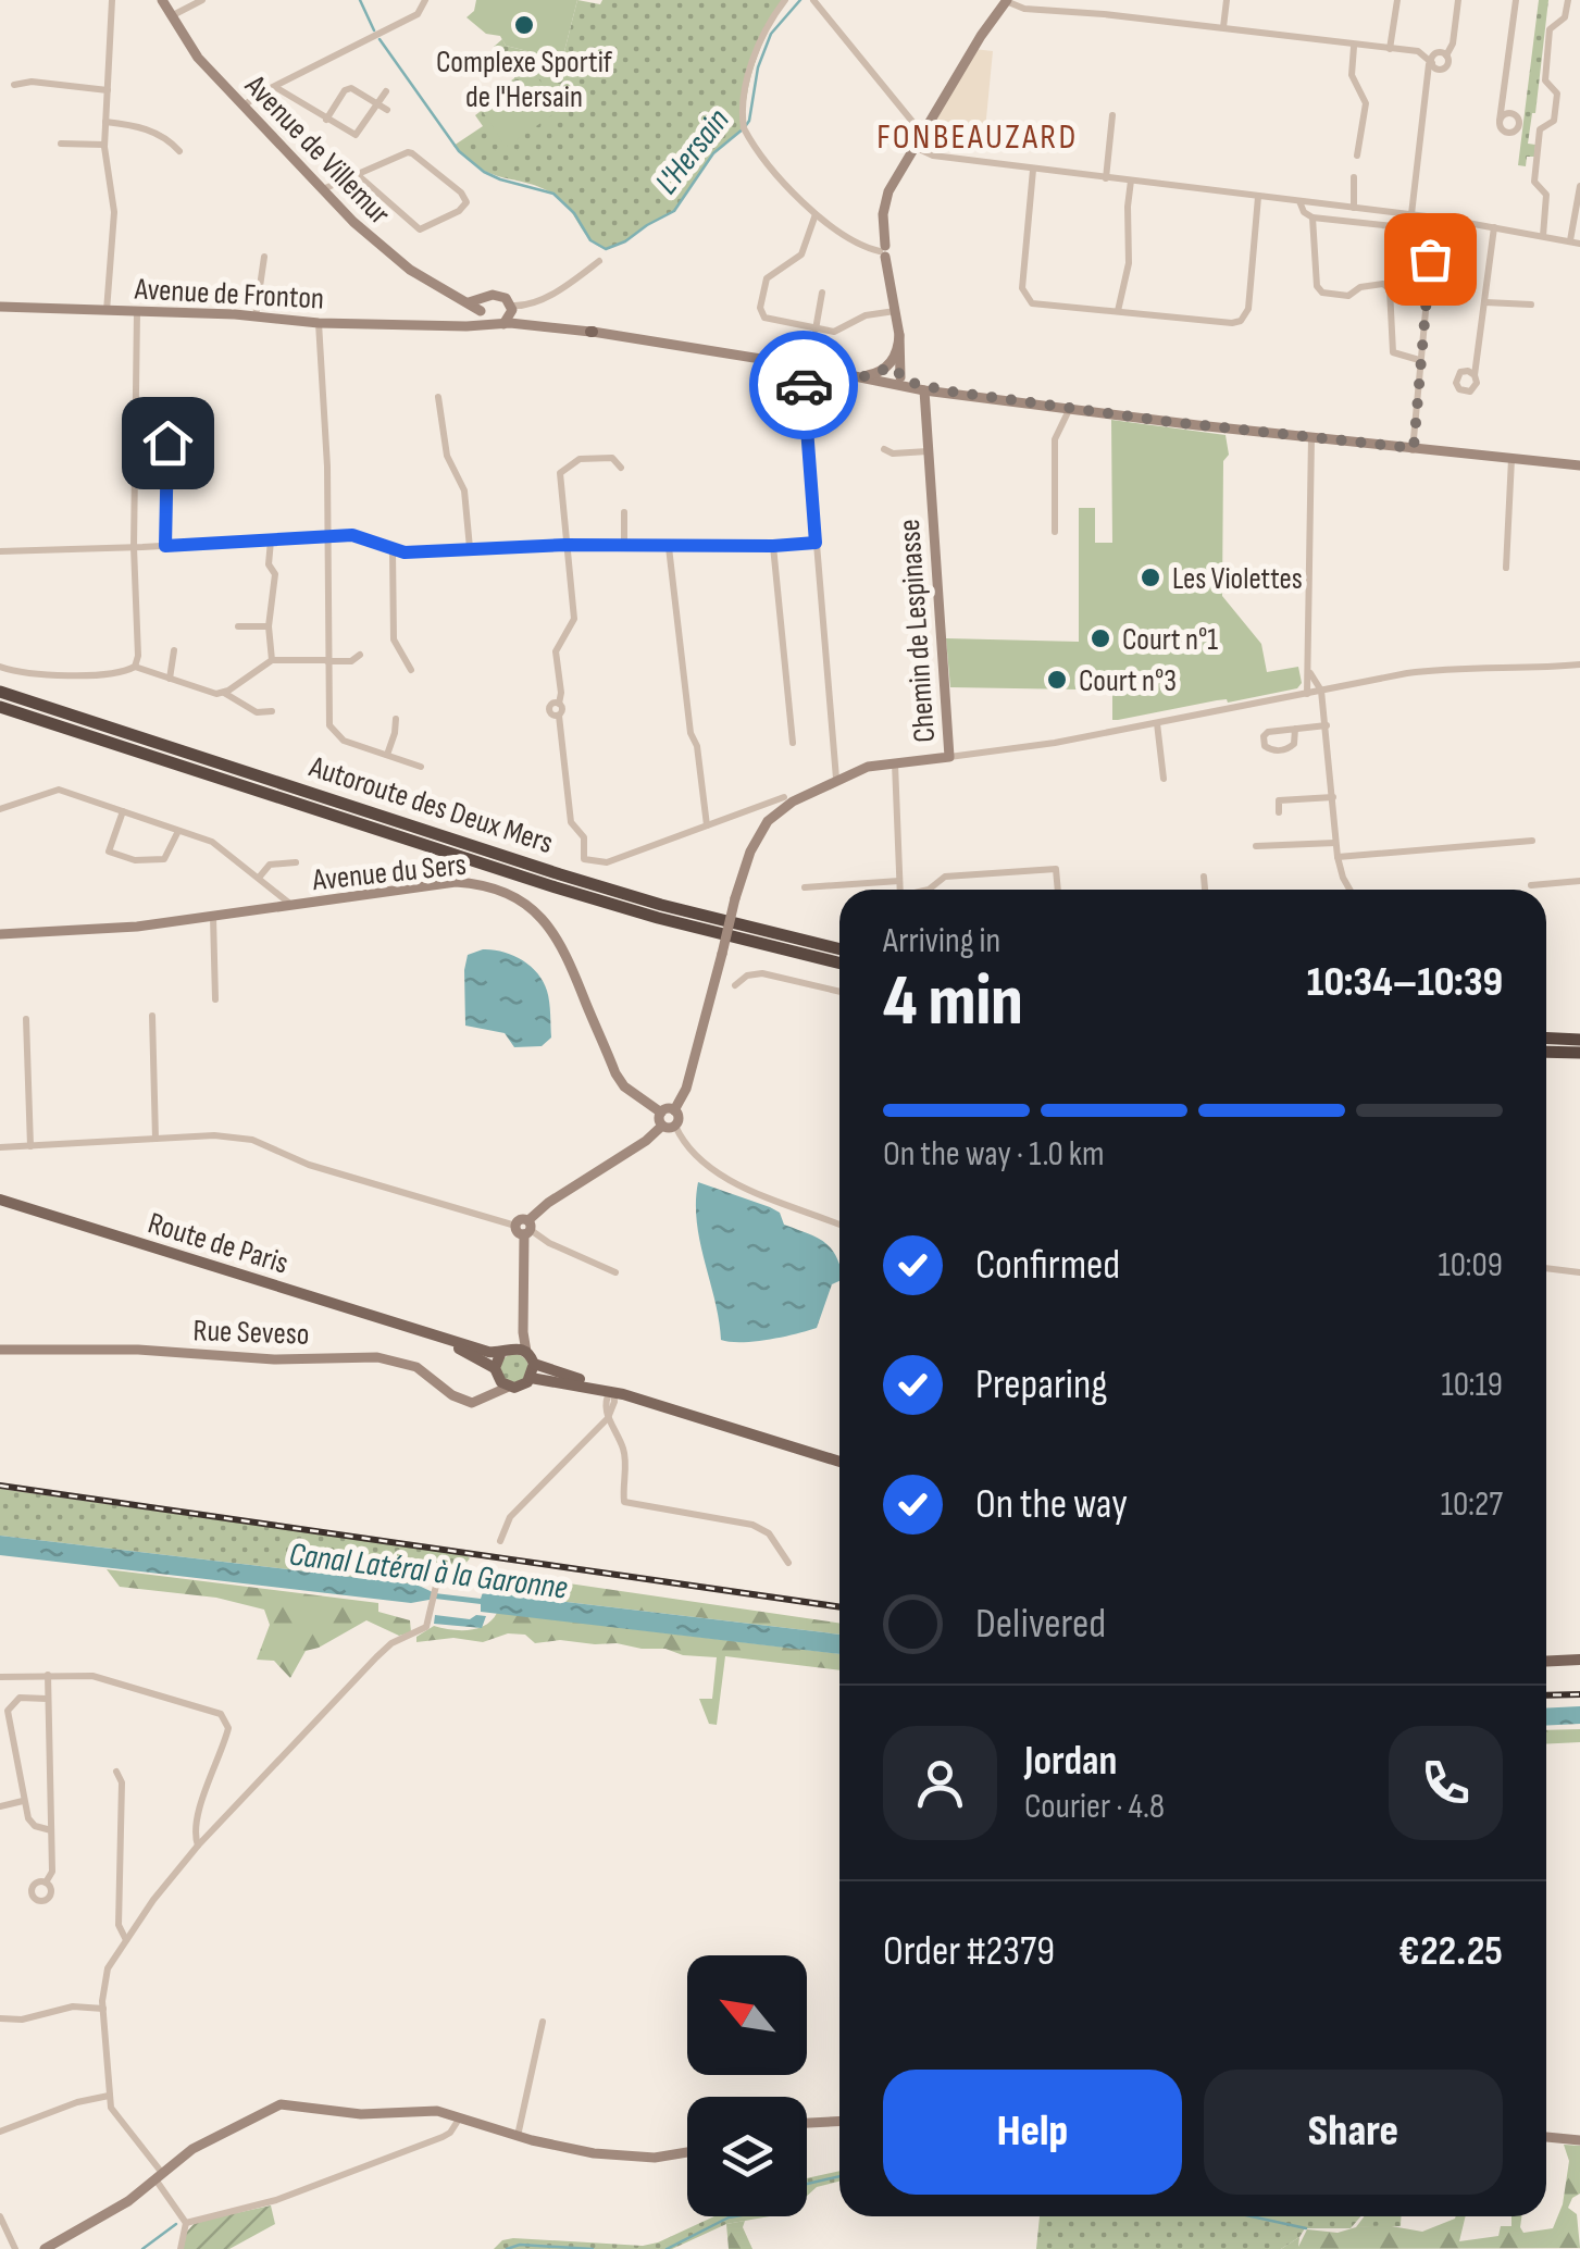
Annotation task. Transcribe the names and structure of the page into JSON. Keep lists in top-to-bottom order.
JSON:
{
  "streets": {
    "highway": ["Autoroute des Deux Mers"],
    "main road": ["Route de Paris"],
    "street": [
      "Avenue de Villemur",
      "Avenue de Fronton",
      "Chemin de Lespinasse",
      "Avenue du Sers",
      "Rue Seveso"
    ]
  },
  "crossings": [
    ["Avenue de Villemur", "Avenue de Fronton"]
  ],
  "districts": ["FONBEAUZARD"],
  "water": ["L'Hersain", "Canal Latéral à la Garonne"],
  "places": [
    "Complexe Sportif de l'Hersain",
    "Les Violettes",
    "Court n°1",
    "Court n°3"
  ],
  "north": "top left",
  "page": {
    "heading": ["4 min", "Arriving in", "10:34–10:39"],
    "panel": [
      "Jordan",
      "Courier · 4.8",
      "Order #2379",
      "€22.25"
    ],
    "bar": "On the way · 1.0 km",
    "list": [
      ["Confirmed", "10:09"],
      ["Preparing", "10:19"],
      ["On the way", "10:27"],
      "Delivered"
    ],
    "buttons": ["Help", "Share"]
  }
}
